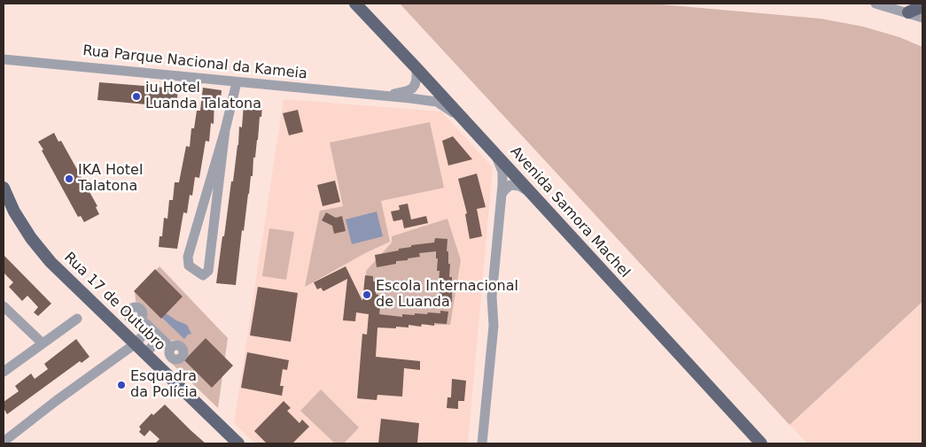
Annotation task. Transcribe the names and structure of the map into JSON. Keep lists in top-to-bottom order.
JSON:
{
  "streets": {
    "main road": ["Avenida Samora Machel", "Rua 17 de Outubro"],
    "street": ["Rua Parque Nacional da Kameia"]
  },
  "crossings": [
    ["Rua Parque Nacional da Kameia", "Avenida Samora Machel"]
  ],
  "places": [
    "iu Hotel Luanda Talatona",
    "IKA Hotel Talatona",
    "Escola Internacional de Luanda",
    "Esquadra da Polícia"
  ]
}
